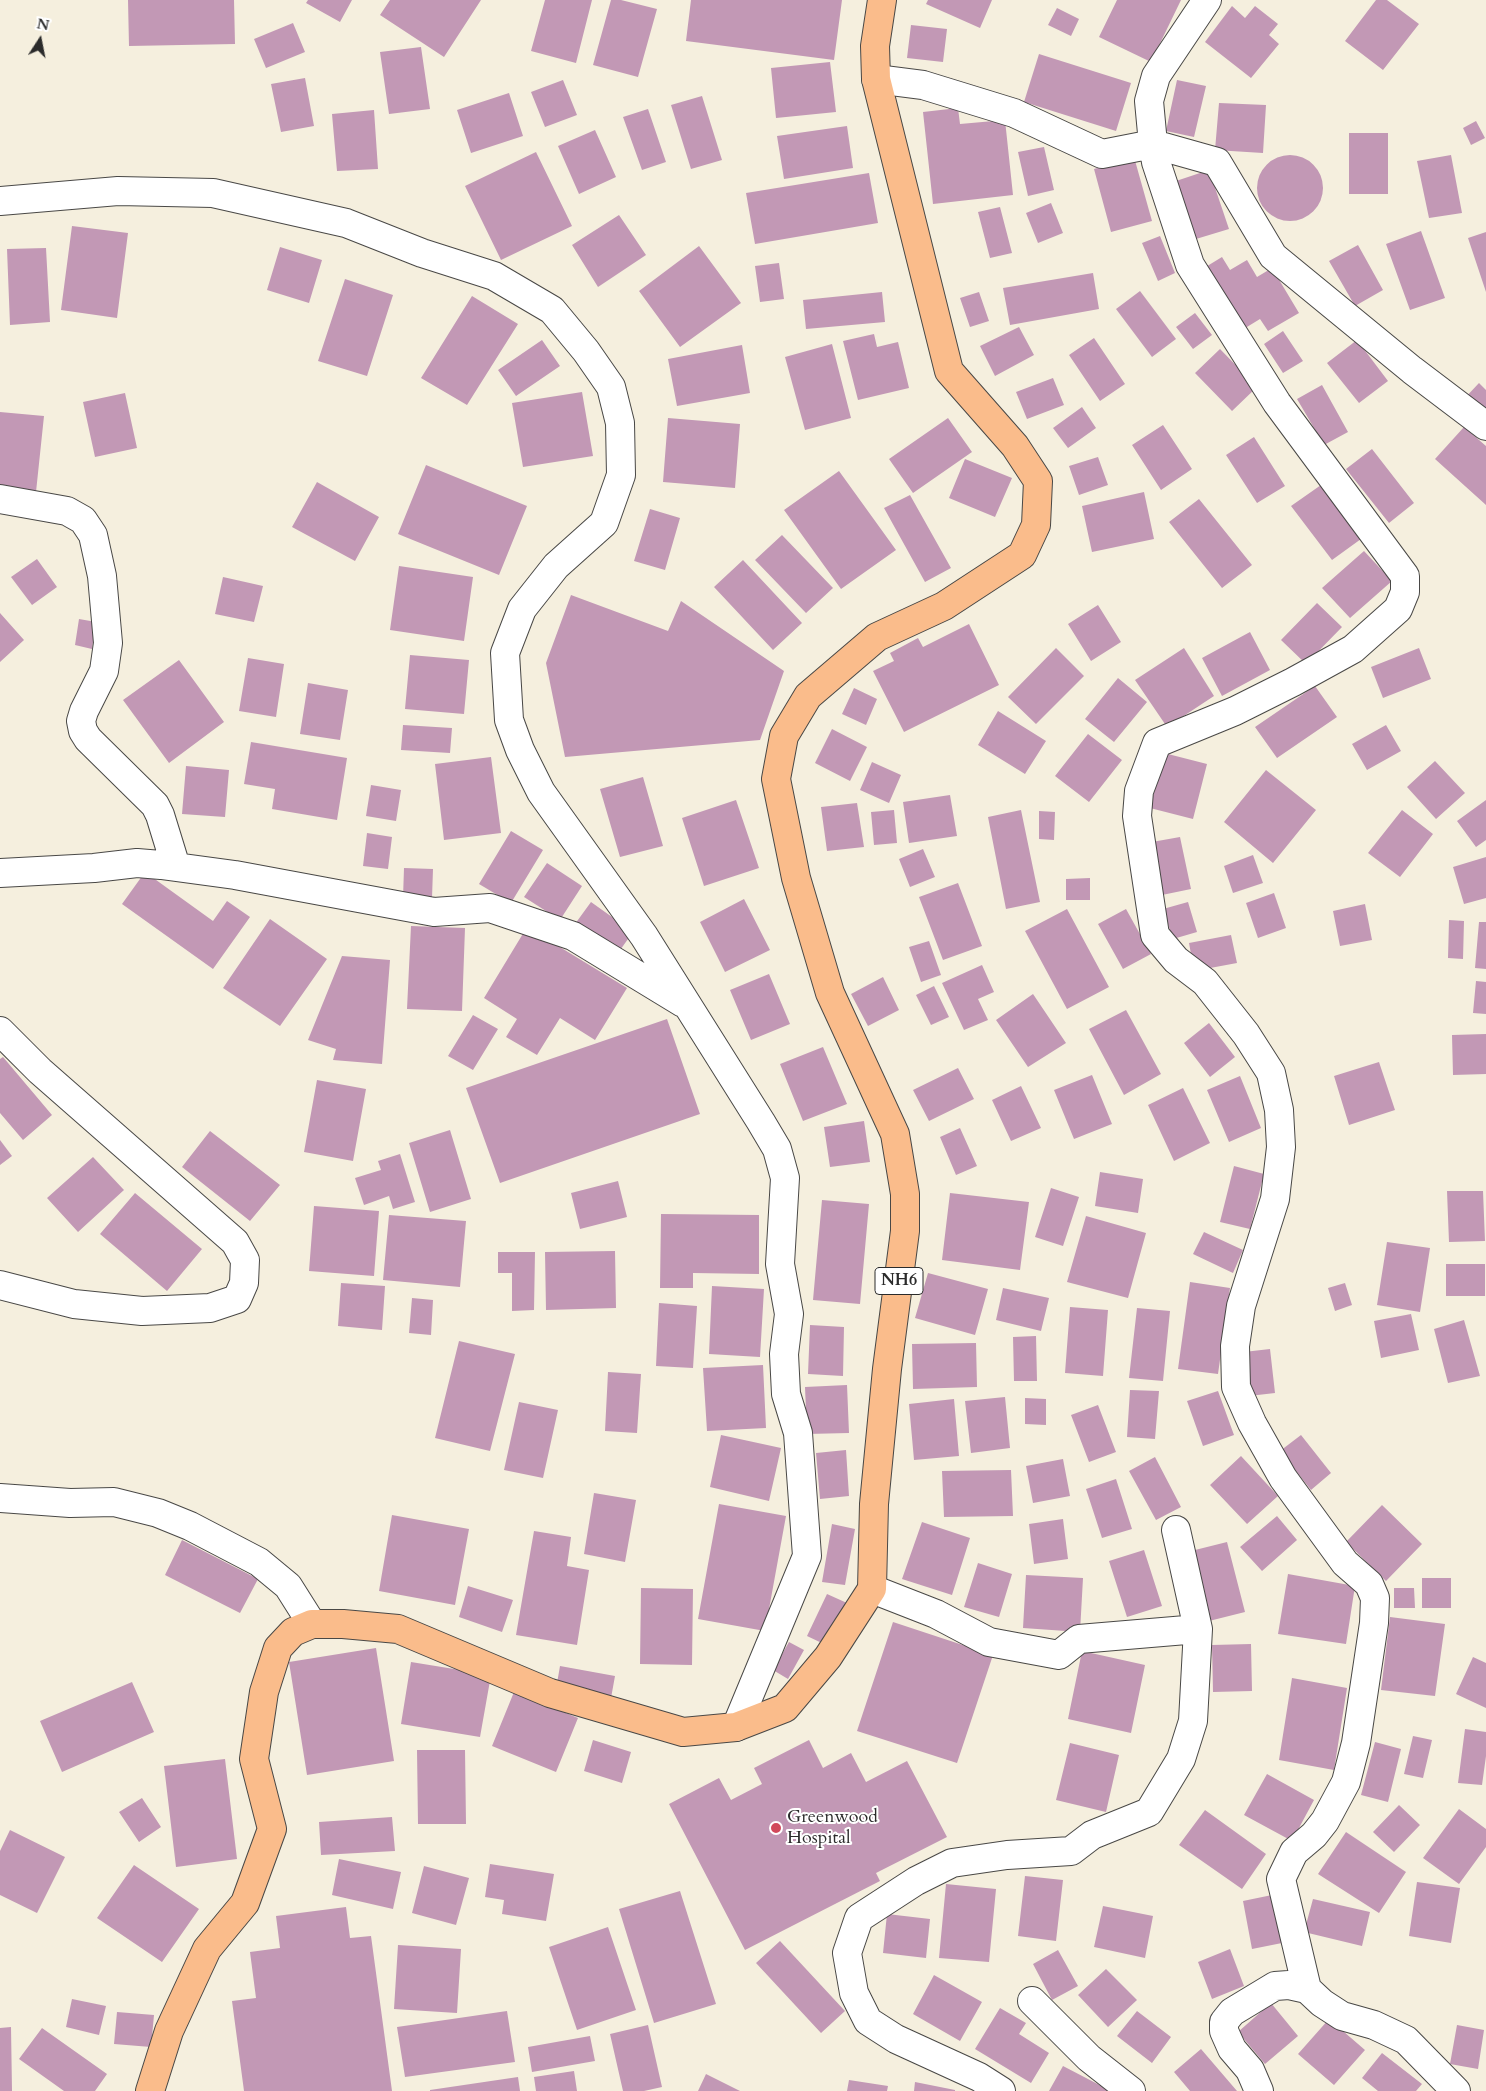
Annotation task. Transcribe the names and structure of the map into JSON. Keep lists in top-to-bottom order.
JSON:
{
  "streets": {
    "highway": ["NH6"]
  },
  "places": ["Greenwood Hospital"],
  "north": "top"
}
